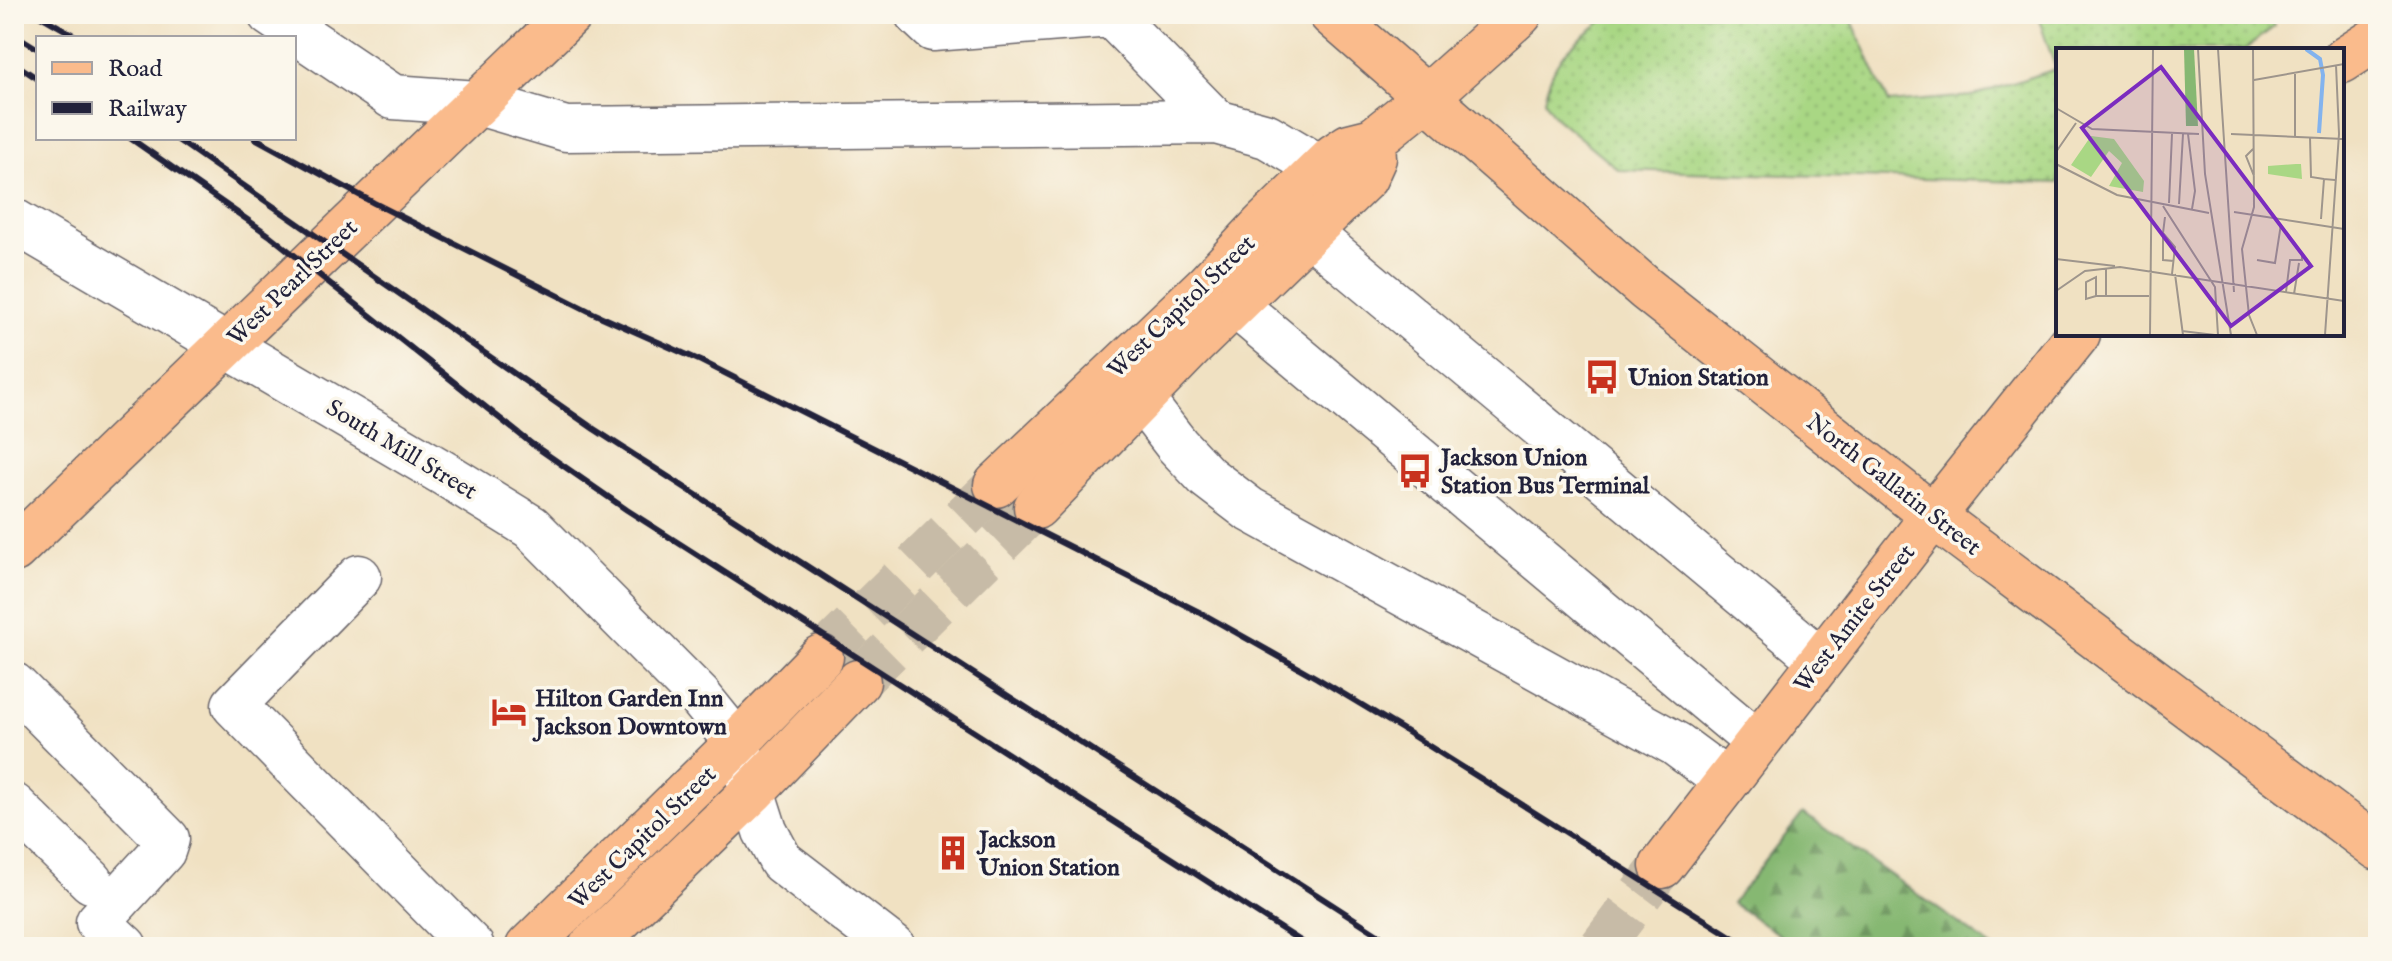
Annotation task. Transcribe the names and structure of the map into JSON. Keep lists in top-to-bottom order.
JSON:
{
  "streets": {
    "main road": [
      "West Pearl Street",
      "West Capitol Street",
      "North Gallatin Street",
      "West Amite Street"
    ],
    "street": ["South Mill Street"]
  },
  "crossings": [
    ["West Pearl Street", "South Mill Street"],
    ["West Capitol Street", "South Mill Street"],
    ["West Capitol Street", "North Gallatin Street"],
    ["North Gallatin Street", "West Amite Street"]
  ],
  "places": {
    "bus stop": ["Union Station", "Jackson Union Station Bus Terminal"],
    "hotel": ["Hilton Garden Inn Jackson Downtown"],
    "building": ["Jackson Union Station"]
  },
  "legend": ["Road", "Railway"]
}
